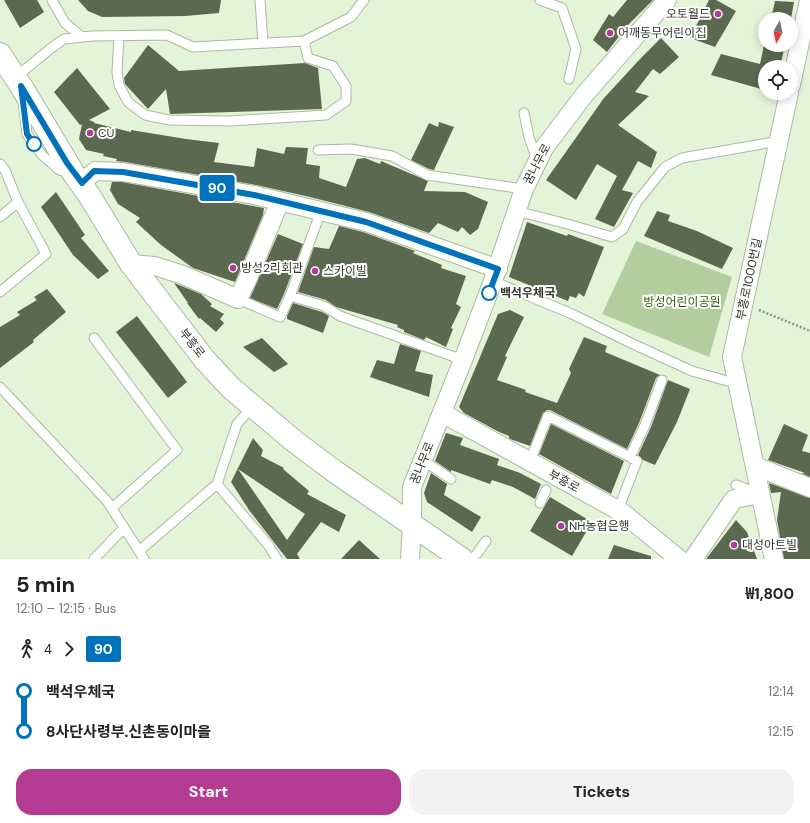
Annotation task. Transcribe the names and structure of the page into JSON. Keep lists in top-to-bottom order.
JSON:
{
  "streets": {
    "main road": ["부흥로"],
    "street": ["꿈나무로", "부흥로1000번길"]
  },
  "crossings": [
    ["꿈나무로", "부흥로"]
  ],
  "parks": ["방성어린이공원"],
  "places": [
    "오토월드",
    "어깨동무어린이집",
    "CU",
    "방성2리회관",
    "스카이빌",
    "백석우체국",
    "NH농협은행",
    "대성아트빌"
  ],
  "lines": ["bus line 90"],
  "north": "bottom",
  "page": {
    "on_map": "90",
    "heading": ["5 min", "12:10 – 12:15 · Bus", "₩1,800"],
    "legs": ["4", "90"],
    "list": [
      {
        "name": "백석우체국",
        "value": "12:14"
      },
      {
        "name": "8사단사령부.신촌동이마을",
        "value": "12:15"
      }
    ],
    "buttons": ["Start", "Tickets"]
  }
}
